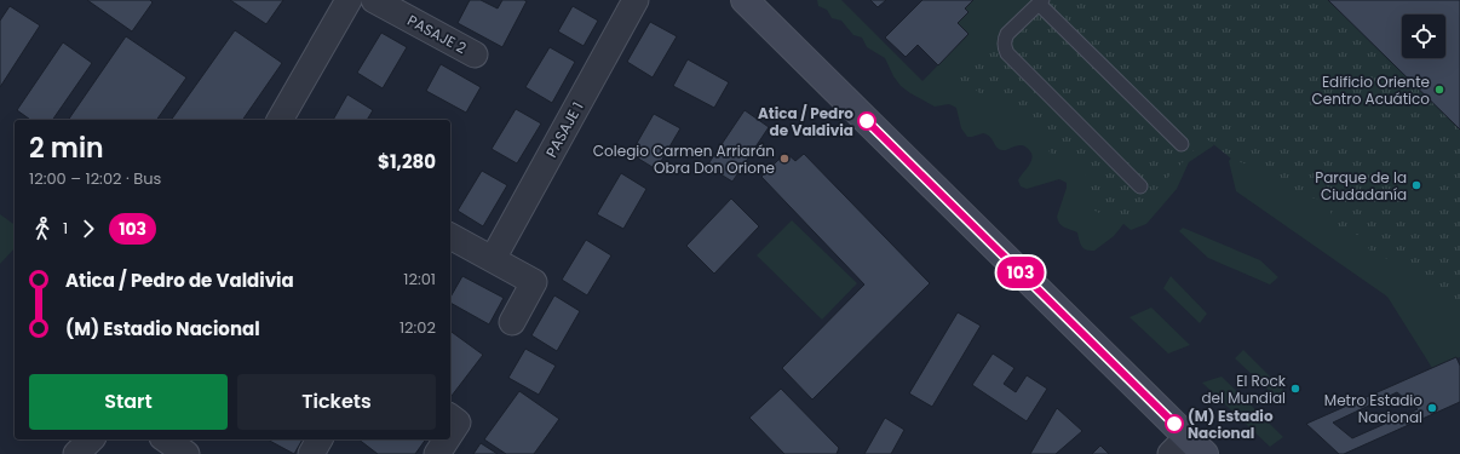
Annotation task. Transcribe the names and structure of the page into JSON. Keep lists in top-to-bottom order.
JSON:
{
  "streets": {
    "street": ["PASAJE 2", "PASAJE 1"]
  },
  "places": [
    "Edificio Oriente Centro Acuático",
    "Atica / Pedro de Valdivia",
    "Colegio Carmen Arriarán Obra Don Orione",
    "Parque de la Ciudadanía",
    "El Rock del Mundial",
    "Metro Estadio Nacional",
    "(M) Estadio Nacional"
  ],
  "lines": ["bus line 103"],
  "page": {
    "on_map": "103",
    "heading": ["2 min", "12:00 – 12:02 · Bus", "$1,280"],
    "legs": ["1", "103"],
    "list": [
      {
        "name": "Atica / Pedro de Valdivia",
        "value": "12:01"
      },
      {
        "name": "(M) Estadio Nacional",
        "value": "12:02"
      }
    ],
    "buttons": ["Start", "Tickets"]
  }
}
